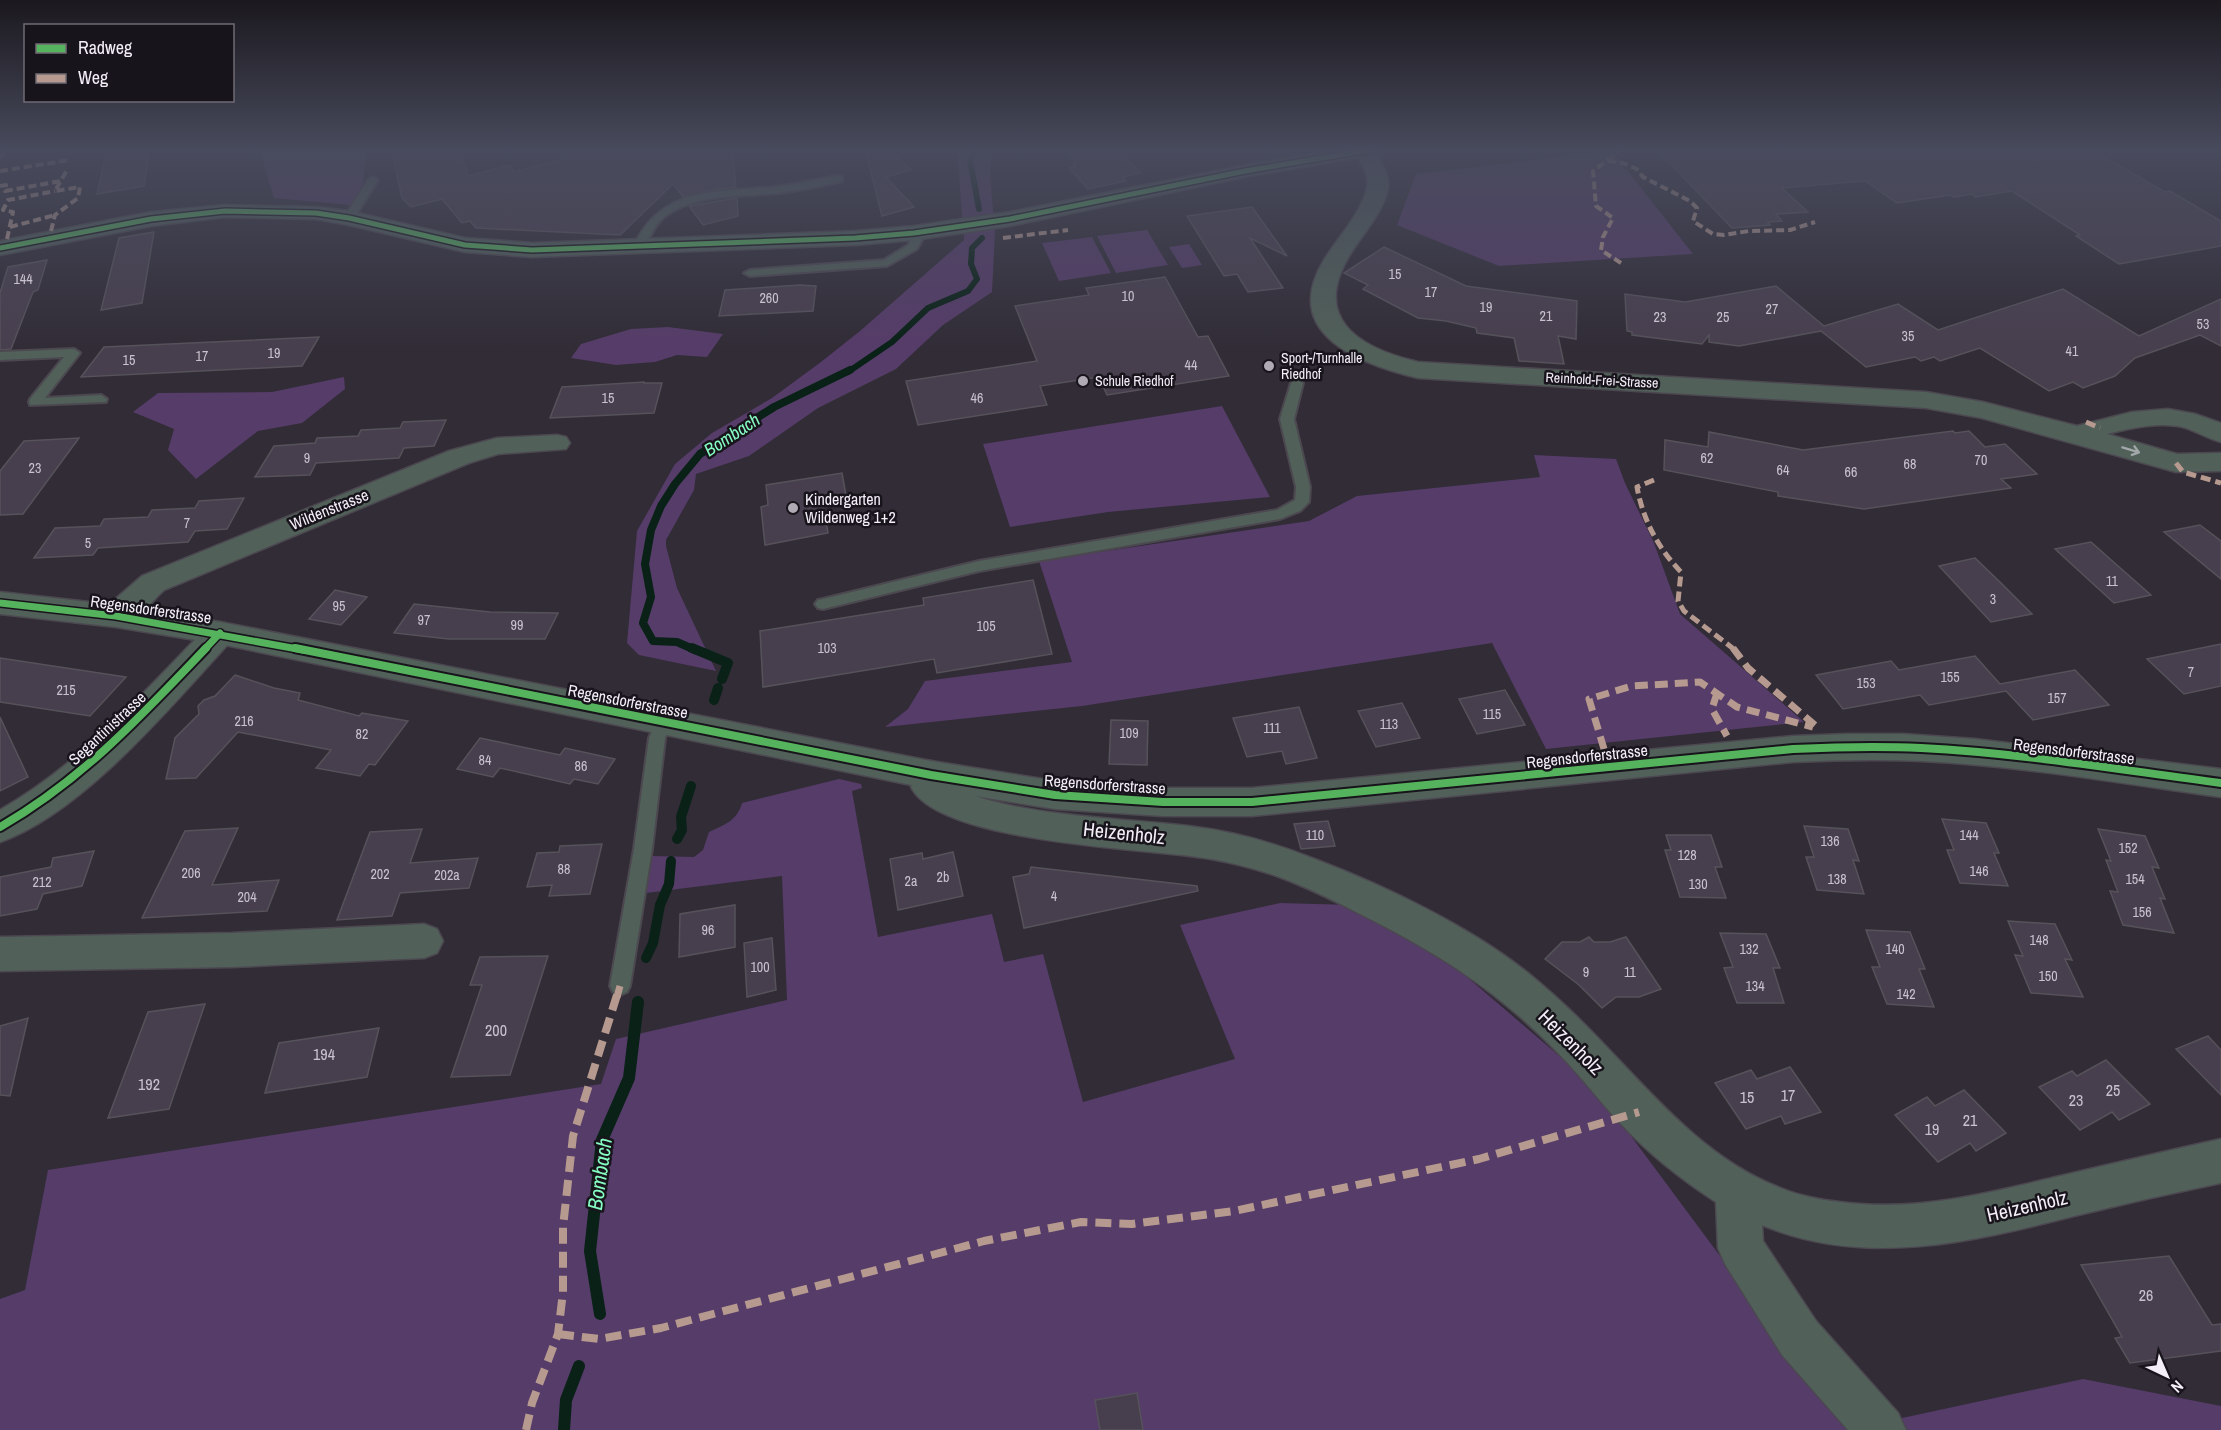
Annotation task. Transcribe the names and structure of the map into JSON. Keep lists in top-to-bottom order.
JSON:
{
  "streets": {
    "street": [
      "Reinhold-Frei-Strasse",
      "Wildenstrasse",
      "Regensdorferstrasse",
      "Segantinistrasse",
      "Heizenholz"
    ]
  },
  "crossings": [
    ["Wildenstrasse", "Regensdorferstrasse"],
    ["Regensdorferstrasse", "Segantinistrasse"],
    ["Regensdorferstrasse", "Heizenholz"]
  ],
  "water": ["Bombach"],
  "places": ["Sport-/Turnhalle Riedhof", "Schule Riedhof", "Kindergarten Wildenweg 1+2"],
  "house_numbers": [
    "15",
    "144",
    "17",
    "10",
    "260",
    "19",
    "27",
    "21",
    "23",
    "25",
    "53",
    "35",
    "41",
    "19",
    "17",
    "15",
    "44",
    "15",
    "46",
    "9",
    "62",
    "70",
    "68",
    "23",
    "64",
    "66",
    "7",
    "5",
    "11",
    "3",
    "95",
    "97",
    "99",
    "105",
    "103",
    "7",
    "155",
    "153",
    "215",
    "157",
    "115",
    "216",
    "113",
    "111",
    "109",
    "82",
    "84",
    "86",
    "110",
    "144",
    "136",
    "152",
    "128",
    "88",
    "146",
    "206",
    "202",
    "202a",
    "2b",
    "138",
    "154",
    "2a",
    "212",
    "130",
    "4",
    "204",
    "156",
    "96",
    "148",
    "132",
    "140",
    "100",
    "9",
    "11",
    "150",
    "134",
    "142",
    "200",
    "194",
    "192",
    "25",
    "17",
    "15",
    "23",
    "21",
    "19",
    "26"
  ],
  "legend": ["Radweg", "Weg"],
  "north": "bottom right"
}
